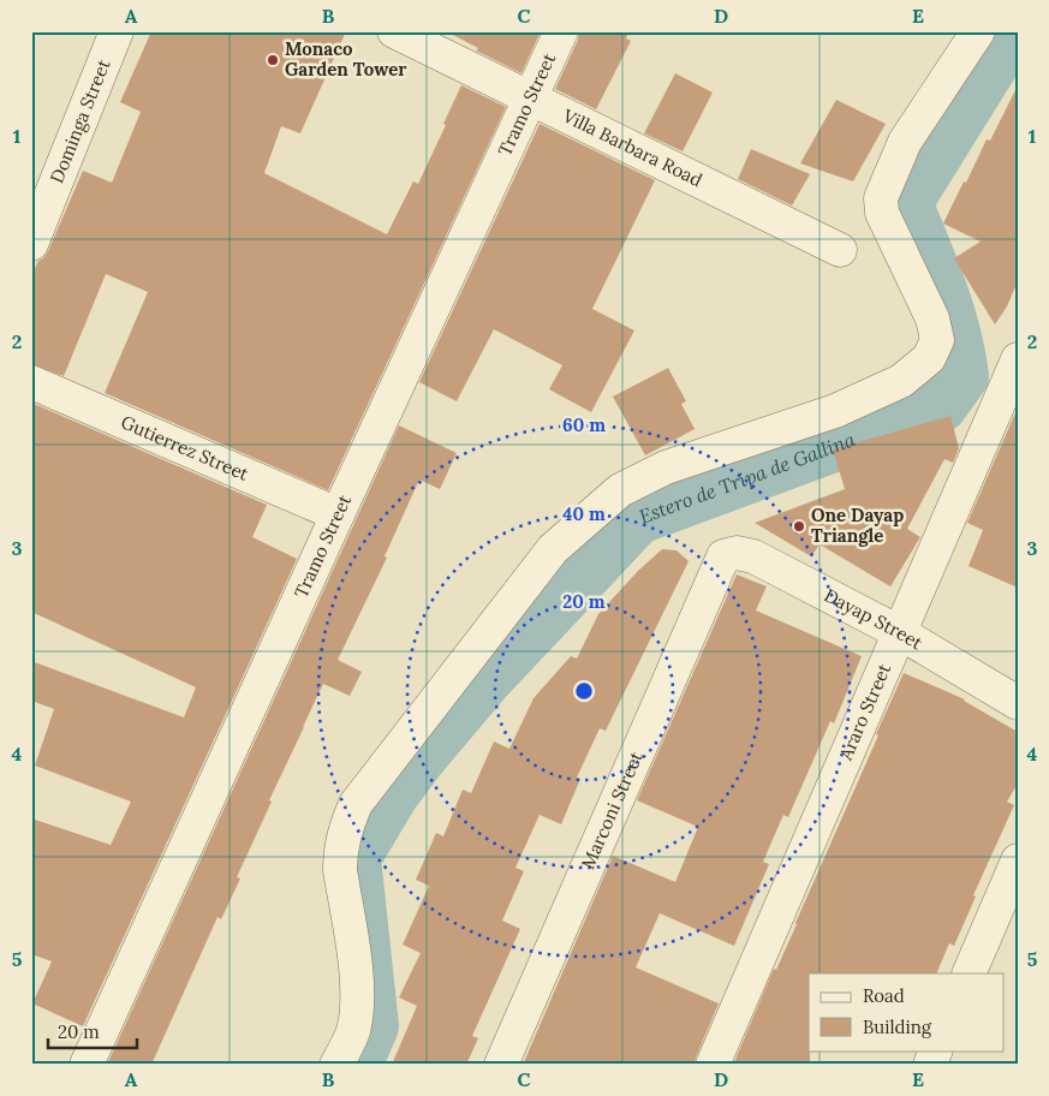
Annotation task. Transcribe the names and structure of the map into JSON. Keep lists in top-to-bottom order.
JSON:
{
  "streets": {
    "street": [
      "Tramo Street",
      "Dominga Street",
      "Villa Barbara Road",
      "Gutierrez Street",
      "Dayap Street",
      "Araro Street",
      "Marconi Street"
    ]
  },
  "crossings": [
    ["Tramo Street", "Villa Barbara Road"],
    ["Tramo Street", "Gutierrez Street"],
    ["Dayap Street", "Araro Street"],
    ["Dayap Street", "Marconi Street"]
  ],
  "water": ["Estero de Tripa de Gallina"],
  "places": ["Monaco Garden Tower", "One Dayap Triangle"],
  "legend": ["Road", "Building"],
  "scale_bar": "20 m",
  "grid": {
    "columns": [
      "A",
      "B",
      "C",
      "D",
      "E"
    ],
    "rows": [
      "1",
      "2",
      "3",
      "4",
      "5"
    ]
  },
  "rings": ["60 m", "40 m", "20 m"]
}
